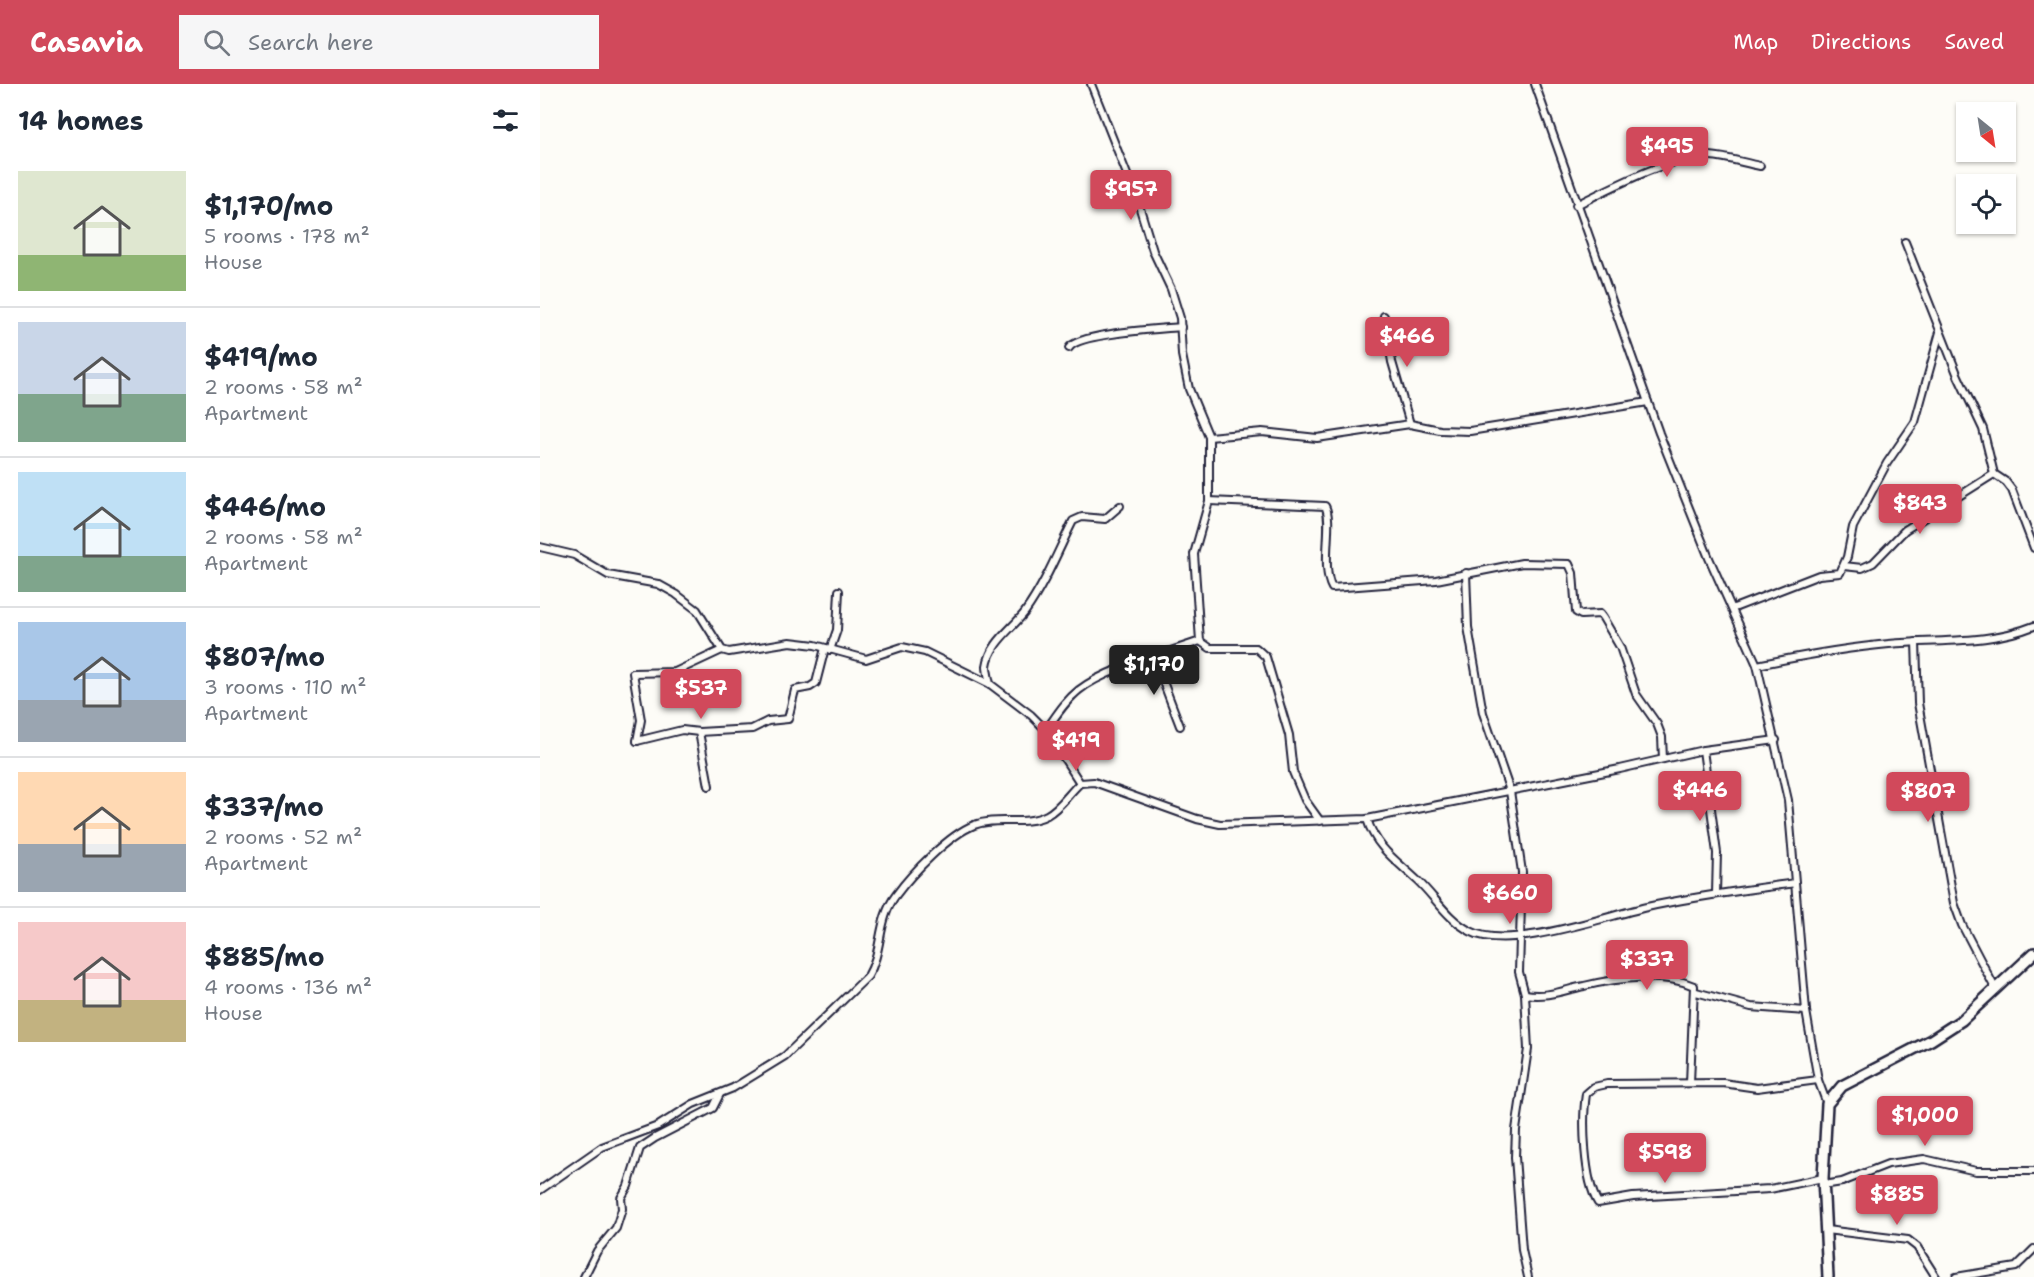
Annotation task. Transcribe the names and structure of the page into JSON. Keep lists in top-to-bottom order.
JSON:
{
  "north": "bottom right",
  "page": {
    "header": "Casavia",
    "search": "Search here",
    "nav": ["Map", "Directions", "Saved"],
    "heading": "14 homes",
    "price": [
      "$495",
      "$957",
      "$466",
      "$843",
      "$1,170",
      "$537",
      "$419",
      "$446",
      "$807",
      "$660",
      "$337",
      "$1,000",
      "$598",
      "$885"
    ],
    "list": [
      {
        "name": "$1,170/mo",
        "note": "5 rooms · 178 m² · House"
      },
      {
        "name": "$419/mo",
        "note": "2 rooms · 58 m² · Apartment"
      },
      {
        "name": "$446/mo",
        "note": "2 rooms · 58 m² · Apartment"
      },
      {
        "name": "$807/mo",
        "note": "3 rooms · 110 m² · Apartment"
      },
      {
        "name": "$337/mo",
        "note": "2 rooms · 52 m² · Apartment"
      },
      {
        "name": "$885/mo",
        "note": "4 rooms · 136 m² · House"
      }
    ]
  }
}
